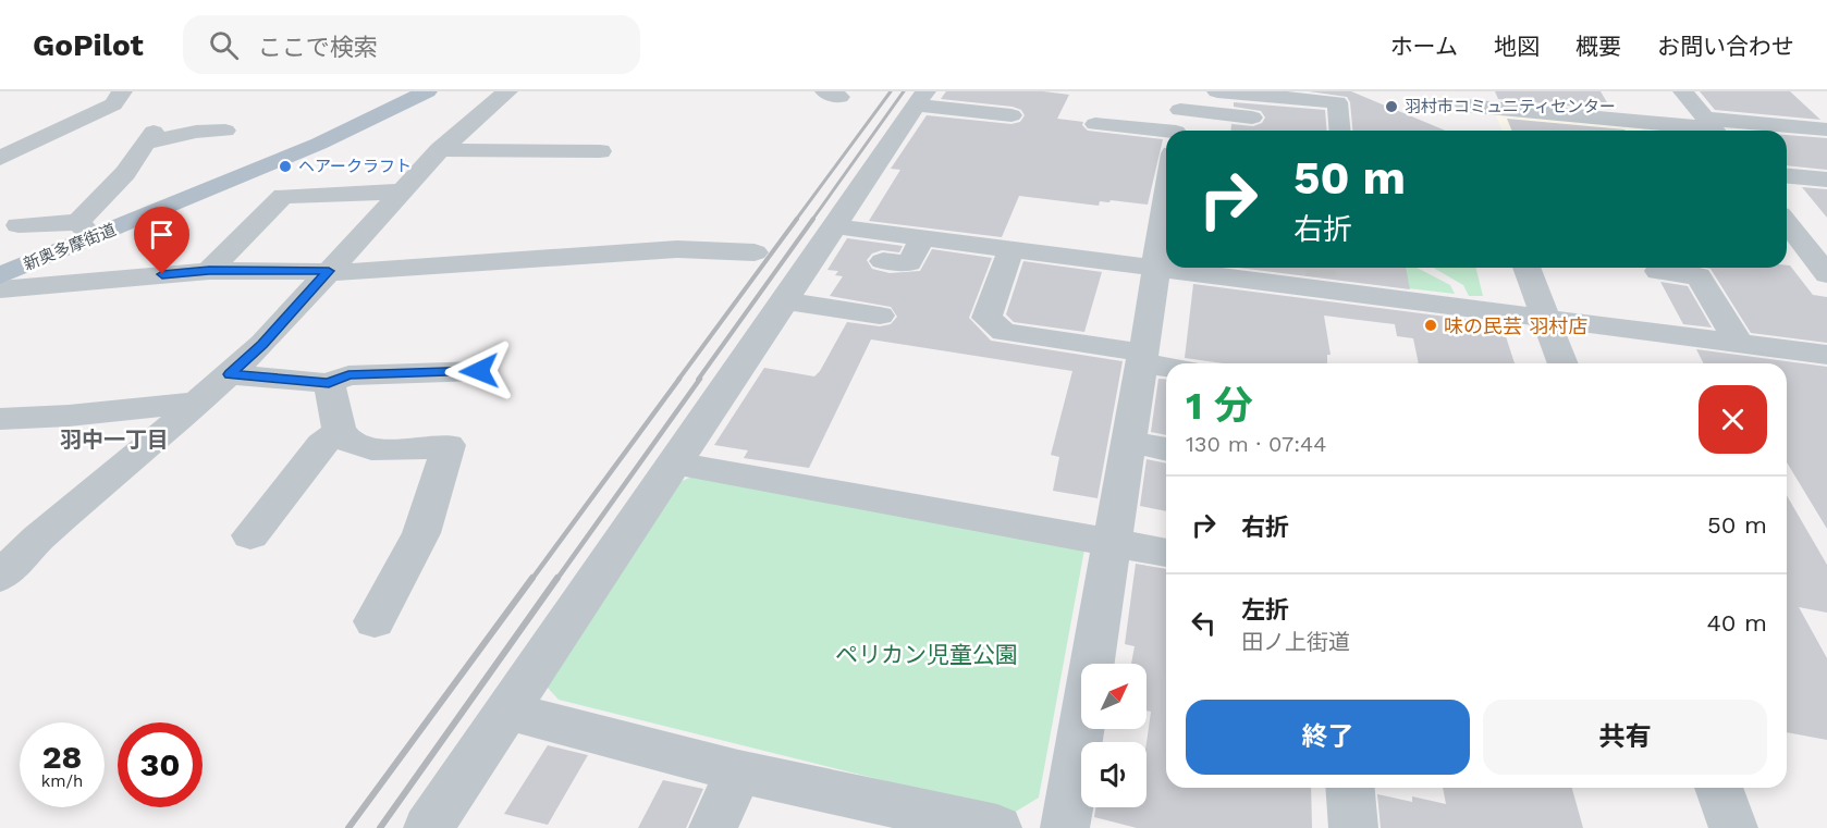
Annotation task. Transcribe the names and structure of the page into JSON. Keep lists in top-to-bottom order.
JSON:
{
  "streets": {
    "main road": ["新奥多摩街道"]
  },
  "districts": ["羽中一丁目"],
  "parks": ["ペリカン児童公園"],
  "places": ["羽村市コミュニティセンター", "ヘアークラフト", "味の民芸 羽村店"],
  "north": "top right",
  "page": {
    "header": "GoPilot",
    "search": "ここで検索",
    "nav": [
      "ホーム",
      "地図",
      "概要",
      "お問い合わせ"
    ],
    "turn": ["50 m", "右折"],
    "heading": ["1 分", "130 m · 07:44"],
    "list": [
      {
        "name": "右折",
        "value": "50 m"
      },
      {
        "name": "左折",
        "note": "田ノ上街道",
        "value": "40 m"
      }
    ],
    "buttons": ["終了", "共有"],
    "speed": "28 km/h",
    "limit": "30"
  }
}
